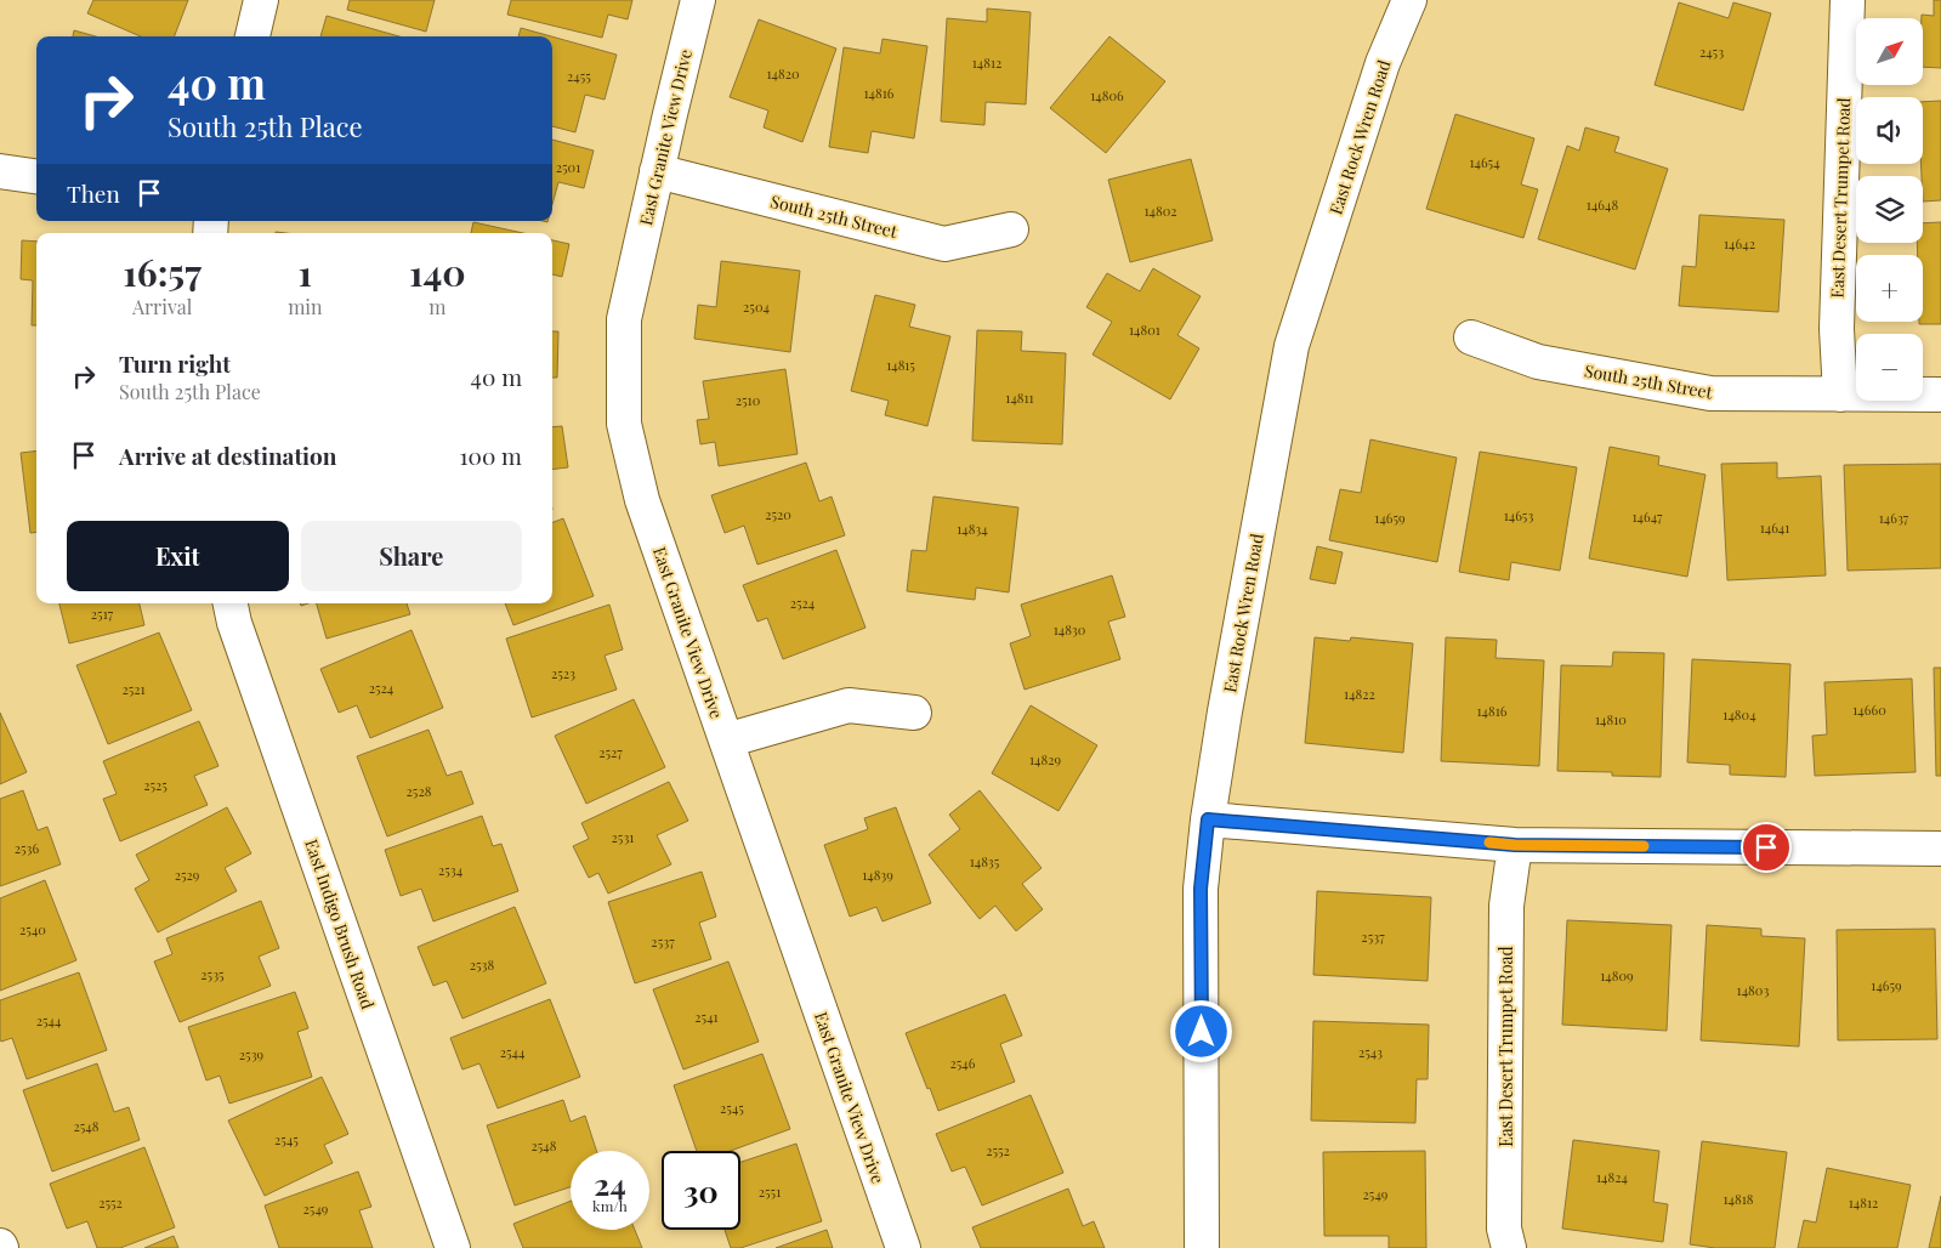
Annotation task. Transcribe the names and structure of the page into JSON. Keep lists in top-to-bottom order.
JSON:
{
  "streets": {
    "street": [
      "East Granite View Drive",
      "East Rock Wren Road",
      "East Desert Trumpet Road",
      "South 25th Street",
      "East Indigo Brush Road"
    ]
  },
  "crossings": [
    ["East Granite View Drive", "South 25th Street"],
    ["East Desert Trumpet Road", "South 25th Street"]
  ],
  "house_numbers": [
    "2453",
    "14812",
    "14820",
    "2455",
    "14816",
    "14806",
    "14654",
    "2501",
    "14648",
    "14802",
    "14642",
    "2504",
    "14801",
    "14815",
    "14811",
    "2510",
    "2520",
    "14653",
    "14647",
    "14659",
    "14637",
    "14641",
    "14834",
    "2524",
    "2517",
    "14830",
    "2523",
    "2524",
    "2521",
    "14822",
    "14660",
    "14816",
    "14804",
    "14810",
    "2527",
    "14829",
    "2525",
    "2528",
    "2531",
    "2536",
    "14835",
    "2534",
    "2529",
    "14839",
    "2540",
    "2537",
    "2537",
    "2538",
    "2535",
    "14809",
    "14659",
    "14803",
    "2541",
    "2544",
    "2544",
    "2543",
    "2539",
    "2546",
    "2545",
    "2548",
    "2545",
    "2548",
    "2552",
    "14824",
    "2551",
    "2549",
    "14818",
    "2552",
    "14812",
    "2549"
  ],
  "north": "top right",
  "page": {
    "map_buttons": ["+", "−"],
    "turn": ["40 m", "South 25th Place"],
    "then": "Then",
    "eta": [
      "16:57",
      "Arrival",
      "1",
      "min",
      "140",
      "m"
    ],
    "list": [
      {
        "name": "Turn right",
        "note": "South 25th Place",
        "value": "40 m"
      },
      {
        "name": "Arrive at destination",
        "value": "100 m"
      }
    ],
    "buttons": ["Exit", "Share"],
    "speed": "24 km/h",
    "limit": "30"
  }
}
